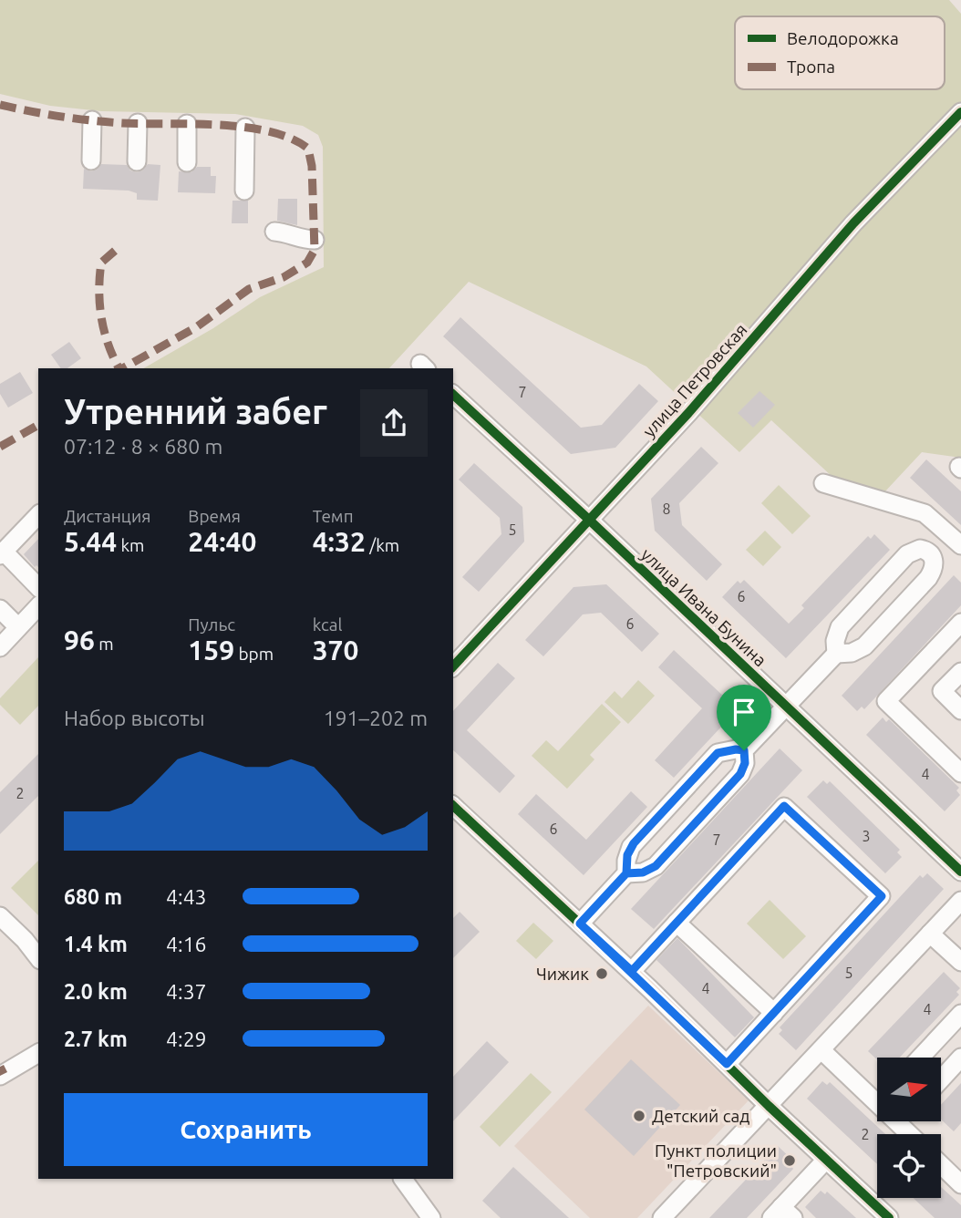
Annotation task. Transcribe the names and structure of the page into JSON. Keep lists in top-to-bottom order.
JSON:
{
  "streets": {
    "street": ["улица Петровская", "улица Ивана Бунина"]
  },
  "crossings": [
    ["улица Петровская", "улица Ивана Бунина"]
  ],
  "places": ["Чижик", "Детский сад", "Пункт полиции \"Петровский\""],
  "house_numbers": [
    "7",
    "8",
    "5",
    "6",
    "6",
    "4",
    "2",
    "6",
    "3",
    "7",
    "5",
    "4",
    "4",
    "2"
  ],
  "legend": ["Велодорожка", "Тропа"],
  "north": "right",
  "page": {
    "heading": ["Утренний забег", "07:12 · 8 × 680 m"],
    "stats": [
      ["Дистанция", "5.44 km"],
      ["Время", "24:40"],
      ["Темп", "4:32 /km"],
      ["96 m"],
      ["Пульс", "159 bpm"],
      ["kcal", "370"]
    ],
    "chart": ["Набор высоты", "191–202 m"],
    "list": [
      {
        "name": "680 m",
        "note": "4:43"
      },
      {
        "name": "1.4 km",
        "note": "4:16"
      },
      {
        "name": "2.0 km",
        "note": "4:37"
      },
      {
        "name": "2.7 km",
        "note": "4:29"
      }
    ],
    "buttons": "Сохранить"
  }
}
